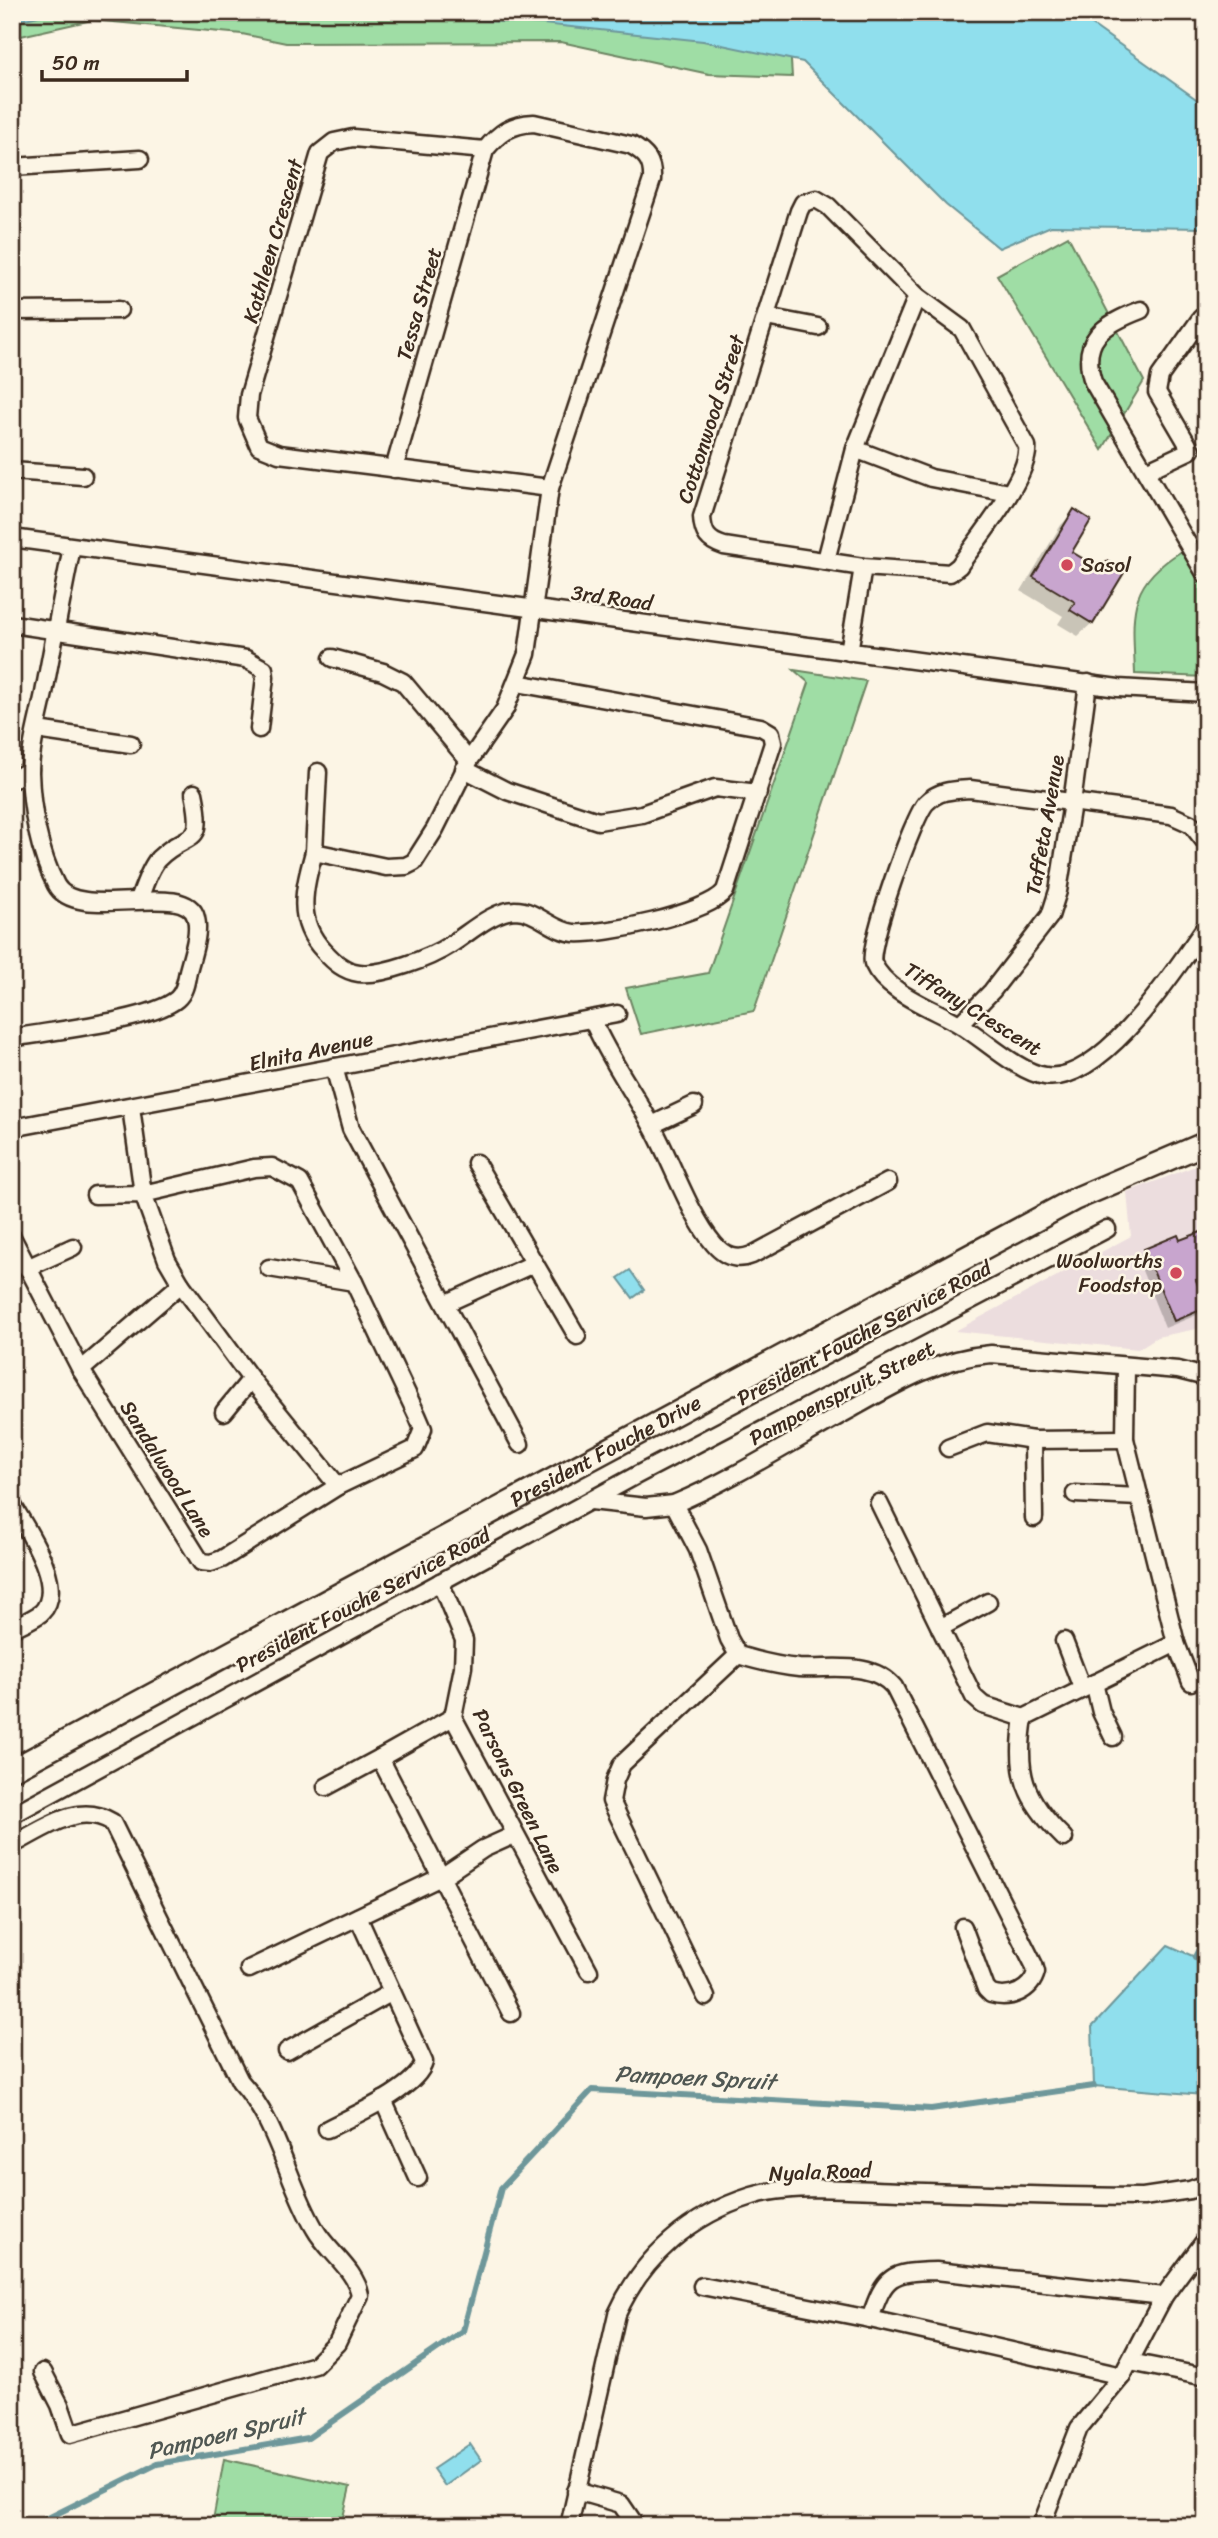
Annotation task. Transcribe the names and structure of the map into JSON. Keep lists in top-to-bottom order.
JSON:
{
  "streets": {
    "street": [
      "Kathleen Crescent",
      "Tessa Street",
      "Cottonwood Street",
      "3rd Road",
      "Taffeta Avenue",
      "Tiffany Crescent",
      "Elnita Avenue",
      "President Fouche Service Road",
      "Pampoenspruit Street",
      "President Fouche Drive",
      "Sandalwood Lane",
      "Parsons Green Lane",
      "Nyala Road"
    ]
  },
  "crossings": [
    ["Kathleen Crescent", "Tessa Street"],
    ["3rd Road", "Taffeta Avenue"],
    ["Taffeta Avenue", "Tiffany Crescent"],
    ["President Fouche Service Road", "Pampoenspruit Street"],
    ["President Fouche Service Road", "Parsons Green Lane"]
  ],
  "water": ["Pampoen Spruit"],
  "places": ["Sasol", "Woolworths Foodstop"],
  "scale_bar": "50 m"
}
